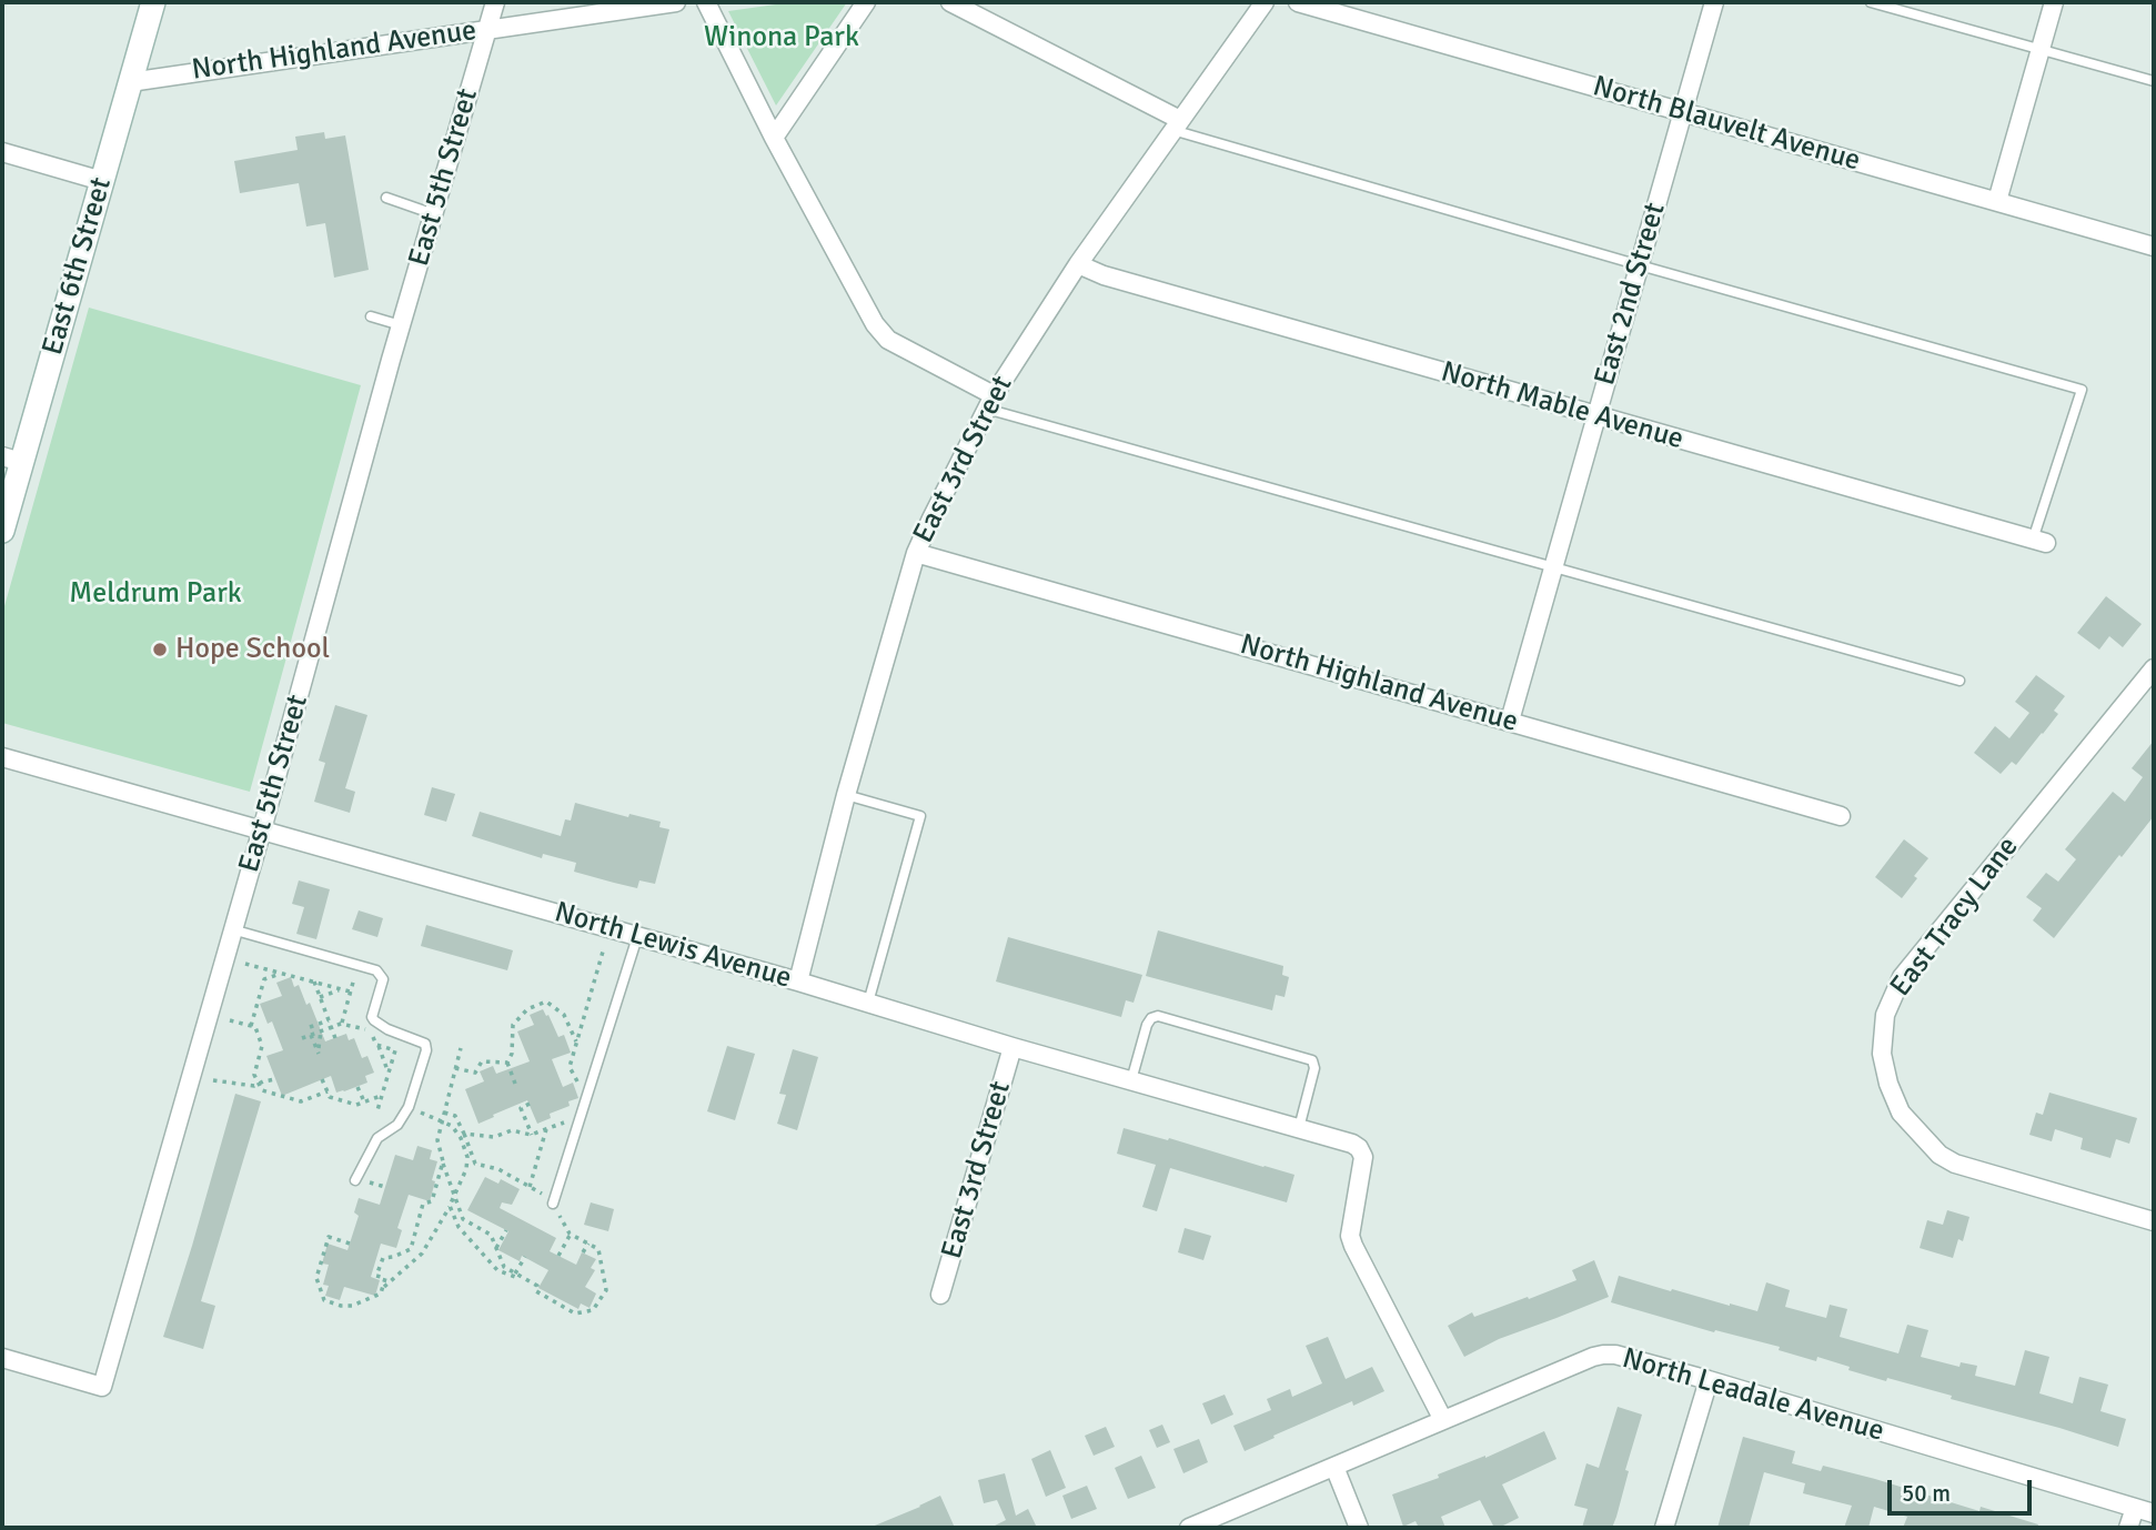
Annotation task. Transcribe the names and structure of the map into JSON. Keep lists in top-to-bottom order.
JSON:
{
  "streets": {
    "main road": ["East 6th Street"],
    "street": [
      "North Highland Avenue",
      "North Blauvelt Avenue",
      "East 5th Street",
      "East 2nd Street",
      "North Mable Avenue",
      "East 3rd Street",
      "East Tracy Lane",
      "North Lewis Avenue",
      "North Leadale Avenue"
    ]
  },
  "crossings": [
    ["North Highland Avenue", "East 5th Street"],
    ["North Highland Avenue", "East 6th Street"],
    ["North Highland Avenue", "East 2nd Street"],
    ["North Highland Avenue", "East 3rd Street"],
    ["North Blauvelt Avenue", "East 2nd Street"],
    ["East 5th Street", "North Lewis Avenue"],
    ["East 2nd Street", "North Mable Avenue"],
    ["North Mable Avenue", "East 3rd Street"],
    ["East 3rd Street", "North Lewis Avenue"],
    ["North Lewis Avenue", "North Leadale Avenue"]
  ],
  "parks": ["Winona Park", "Meldrum Park"],
  "places": ["Hope School"],
  "scale_bar": "50 m"
}
